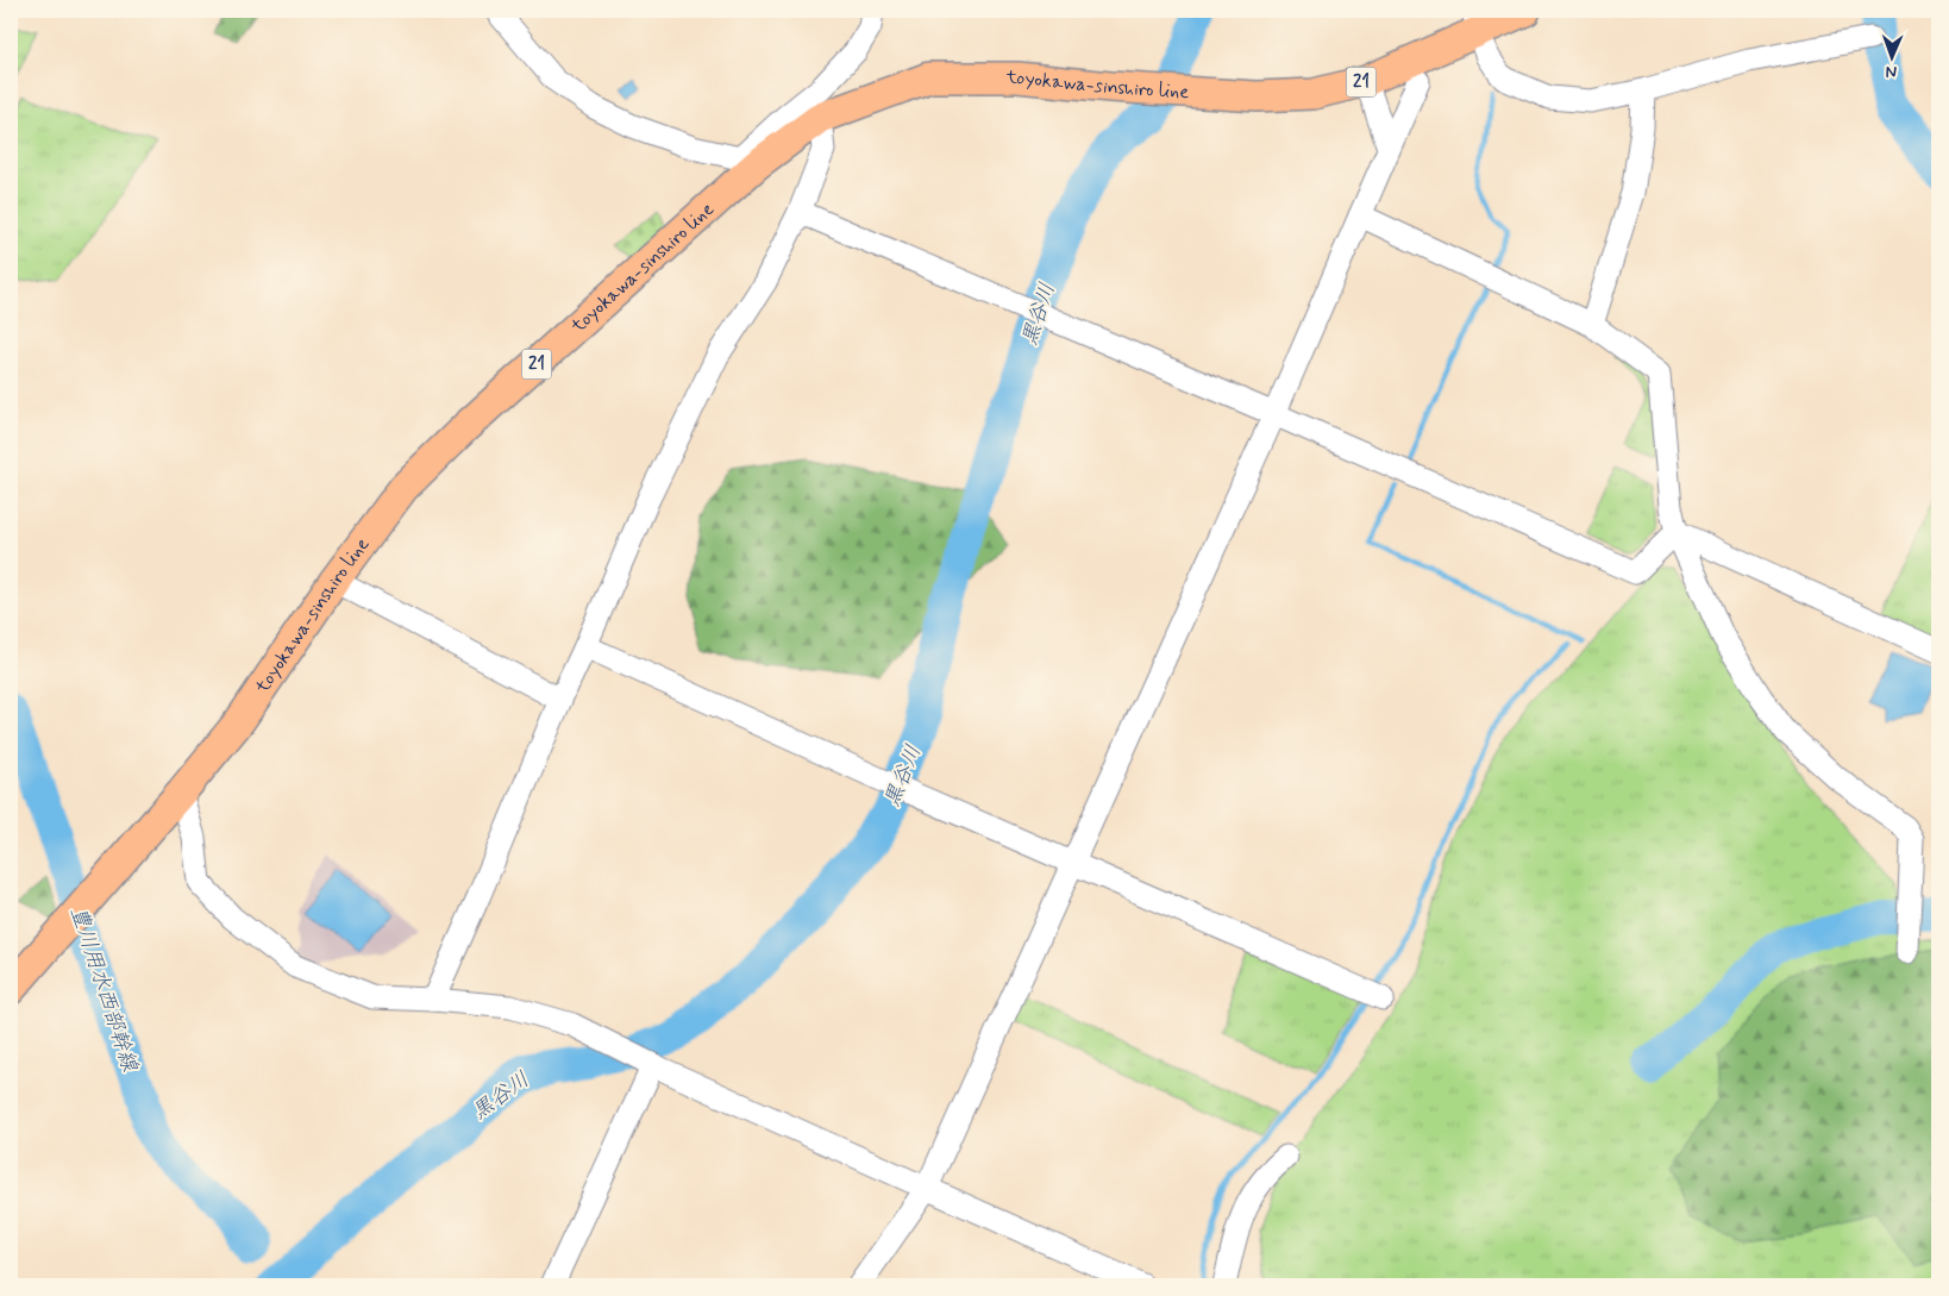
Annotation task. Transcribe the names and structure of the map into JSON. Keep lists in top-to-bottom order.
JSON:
{
  "streets": {
    "main road": ["21", "toyokawa-sinshiro line"]
  },
  "water": ["黒谷川", "豊川用水西部幹線"],
  "north": "bottom"
}
